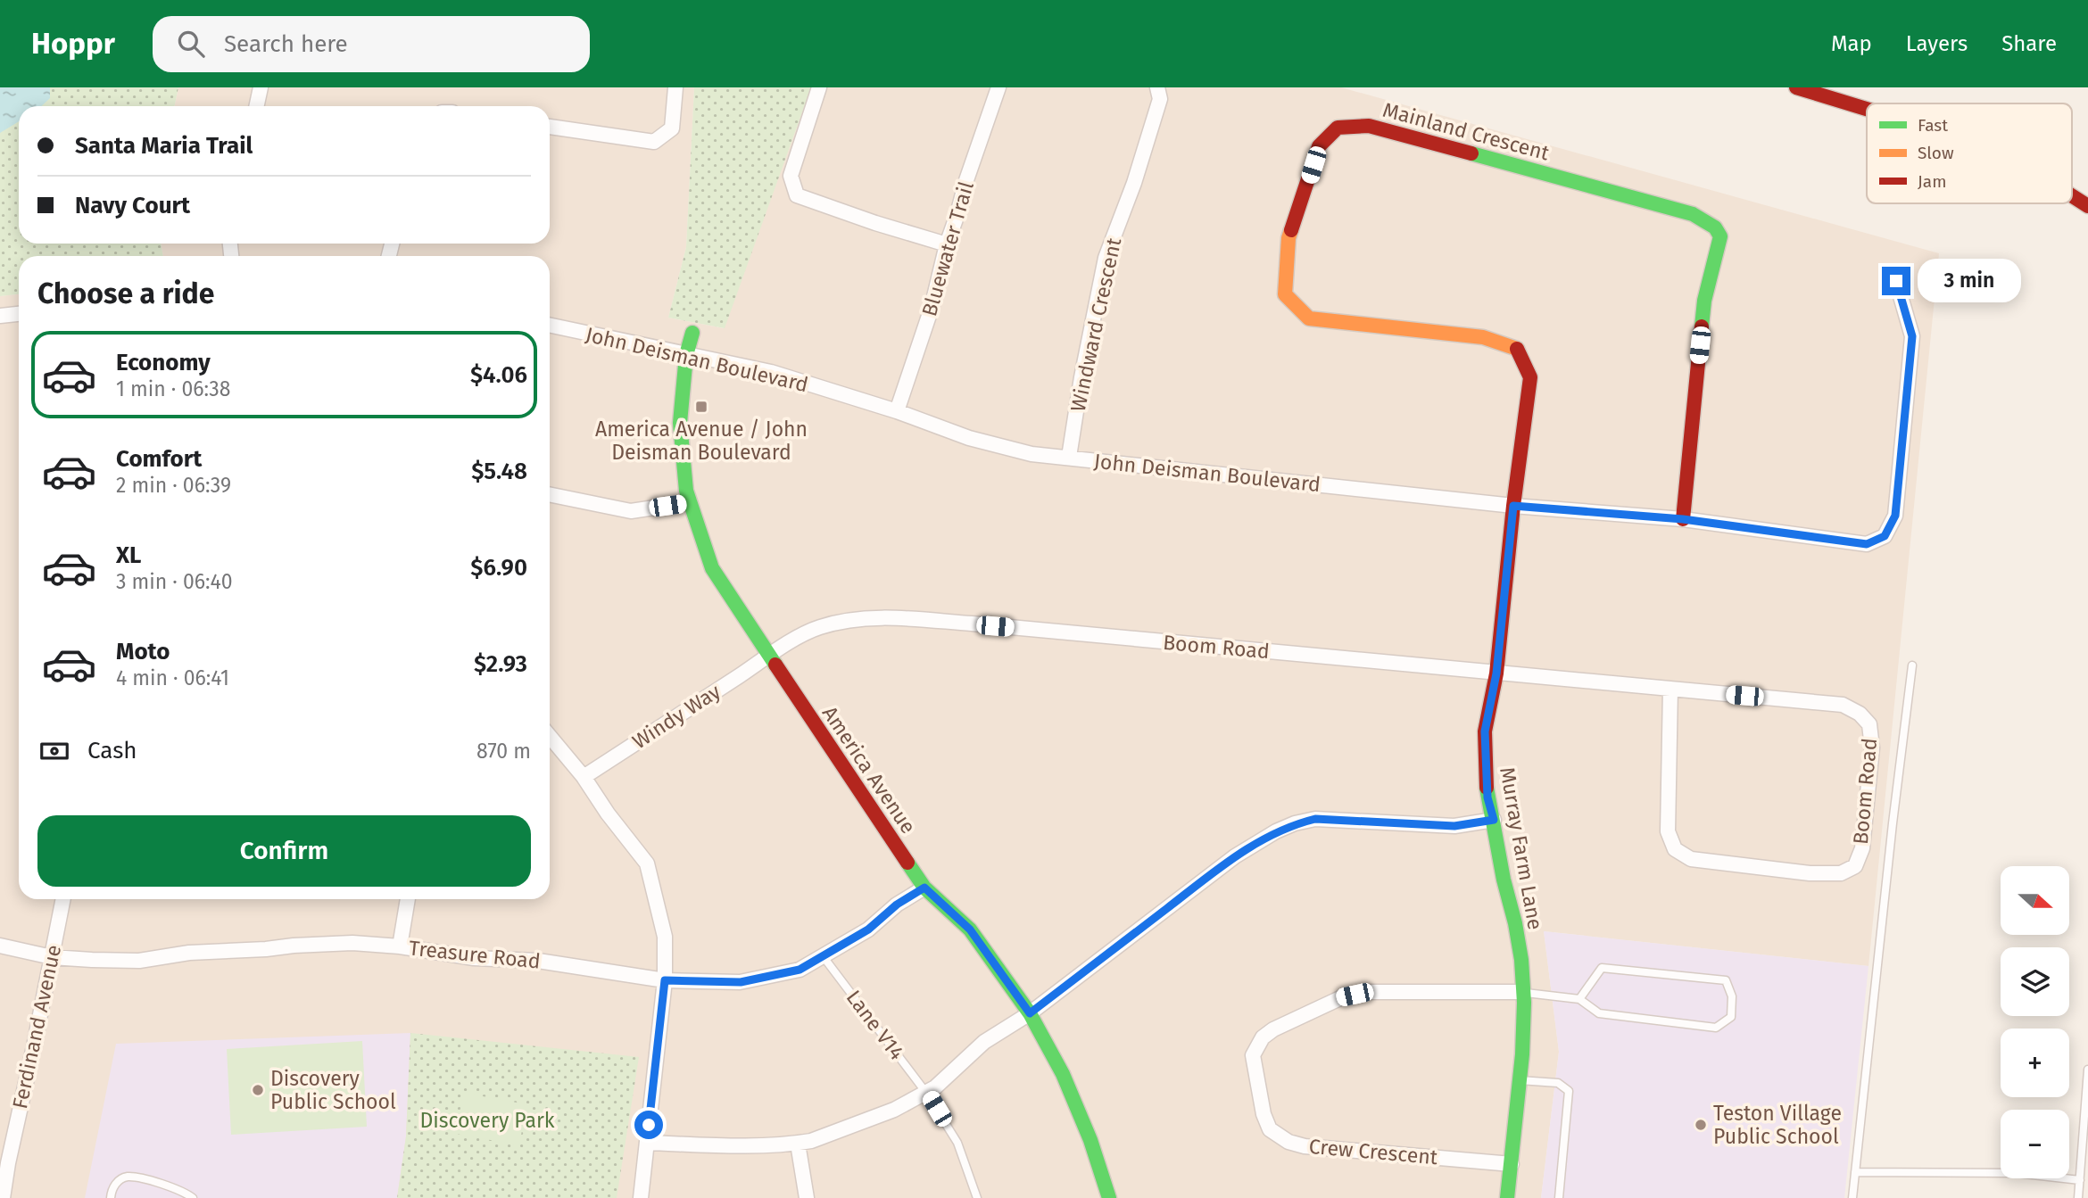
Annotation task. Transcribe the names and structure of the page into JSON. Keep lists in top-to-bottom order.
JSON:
{
  "streets": {
    "main road": ["Mainland Crescent", "America Avenue", "Murray Farm Lane"],
    "street": [
      "Bluewater Trail",
      "Windward Crescent",
      "John Deisman Boulevard",
      "Boom Road",
      "Windy Way",
      "Treasure Road",
      "Ferdinand Avenue",
      "Crew Crescent"
    ],
    "lane": ["Lane V14"]
  },
  "crossings": [
    ["Mainland Crescent", "John Deisman Boulevard"],
    ["Mainland Crescent", "Murray Farm Lane"],
    ["Bluewater Trail", "John Deisman Boulevard"],
    ["Windward Crescent", "John Deisman Boulevard"],
    ["John Deisman Boulevard", "America Avenue"],
    ["John Deisman Boulevard", "Murray Farm Lane"],
    ["Boom Road", "Windy Way"],
    ["Boom Road", "America Avenue"],
    ["Boom Road", "Murray Farm Lane"],
    ["Windy Way", "America Avenue"],
    ["America Avenue", "Treasure Road"],
    ["Murray Farm Lane", "Crew Crescent"],
    ["Treasure Road", "Lane V14"],
    ["Treasure Road", "Ferdinand Avenue"]
  ],
  "parks": ["Discovery Park"],
  "places": {
    "transit": ["America Avenue / John Deisman Boulevard"],
    "other": ["Discovery Public School", "Teston Village Public School"]
  },
  "legend": ["Fast", "Slow", "Jam"],
  "north": "right",
  "page": {
    "header": "Hoppr",
    "search": "Search here",
    "nav": ["Map", "Layers", "Share"],
    "banner": ["Santa Maria Trail", "Navy Court"],
    "heading": "Choose a ride",
    "bubble": "3 min",
    "list": [
      {
        "name": "Economy",
        "note": "1 min · 06:38",
        "value": "$4.06"
      },
      {
        "name": "Comfort",
        "note": "2 min · 06:39",
        "value": "$5.48"
      },
      {
        "name": "XL",
        "note": "3 min · 06:40",
        "value": "$6.90"
      },
      {
        "name": "Moto",
        "note": "4 min · 06:41",
        "value": "$2.93"
      }
    ],
    "pay": ["Cash", "870 m"],
    "buttons": "Confirm",
    "map_buttons": ["+", "−"]
  }
}
